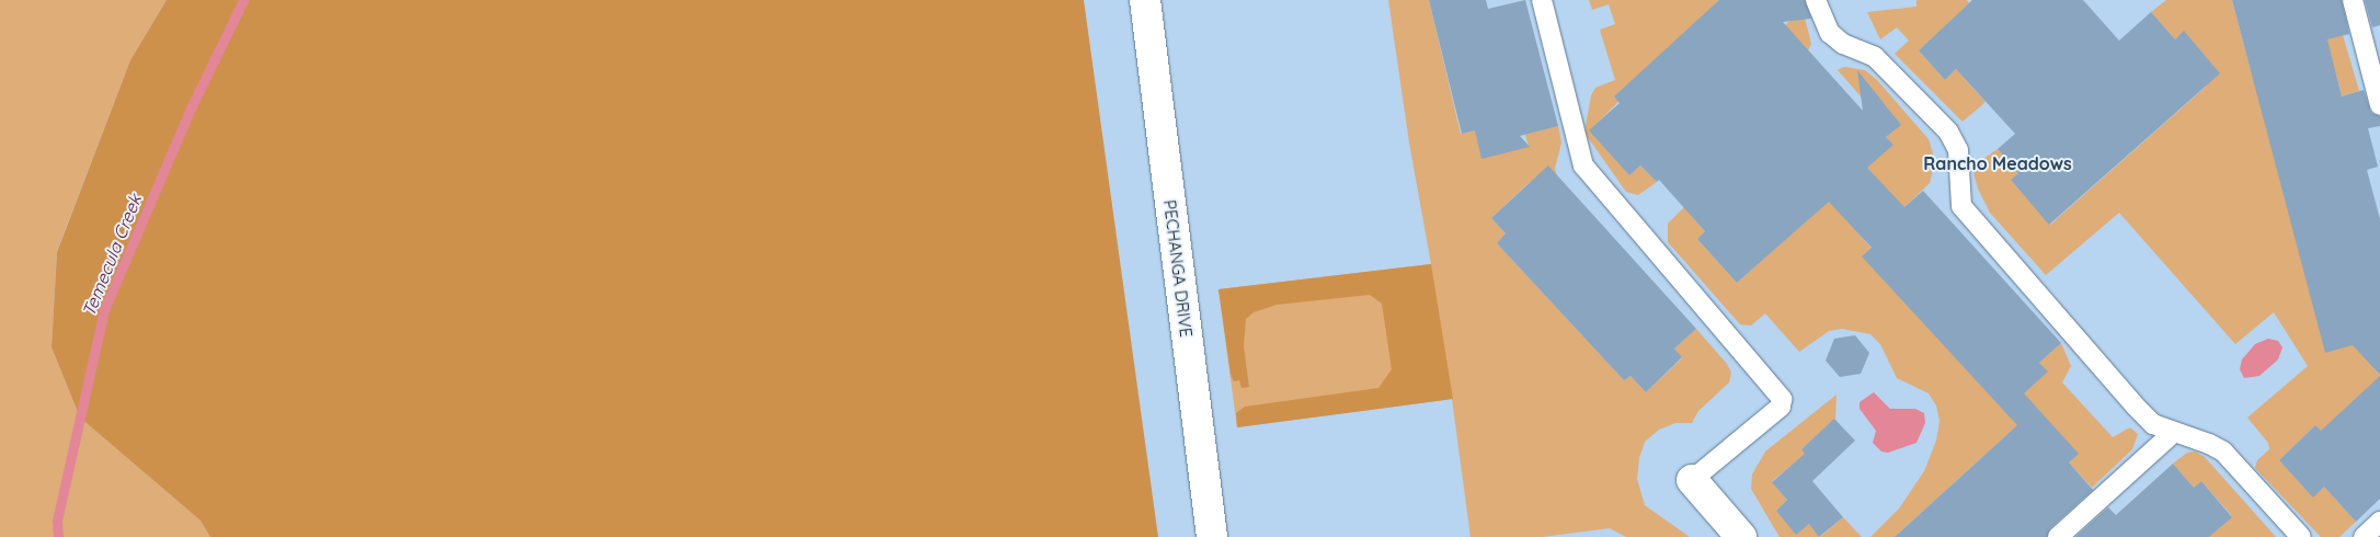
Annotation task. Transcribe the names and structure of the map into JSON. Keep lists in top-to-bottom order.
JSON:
{
  "streets": {
    "street": ["PECHANGA DRIVE"]
  },
  "districts": ["Rancho Meadows"],
  "water": ["Temecula Creek"]
}
